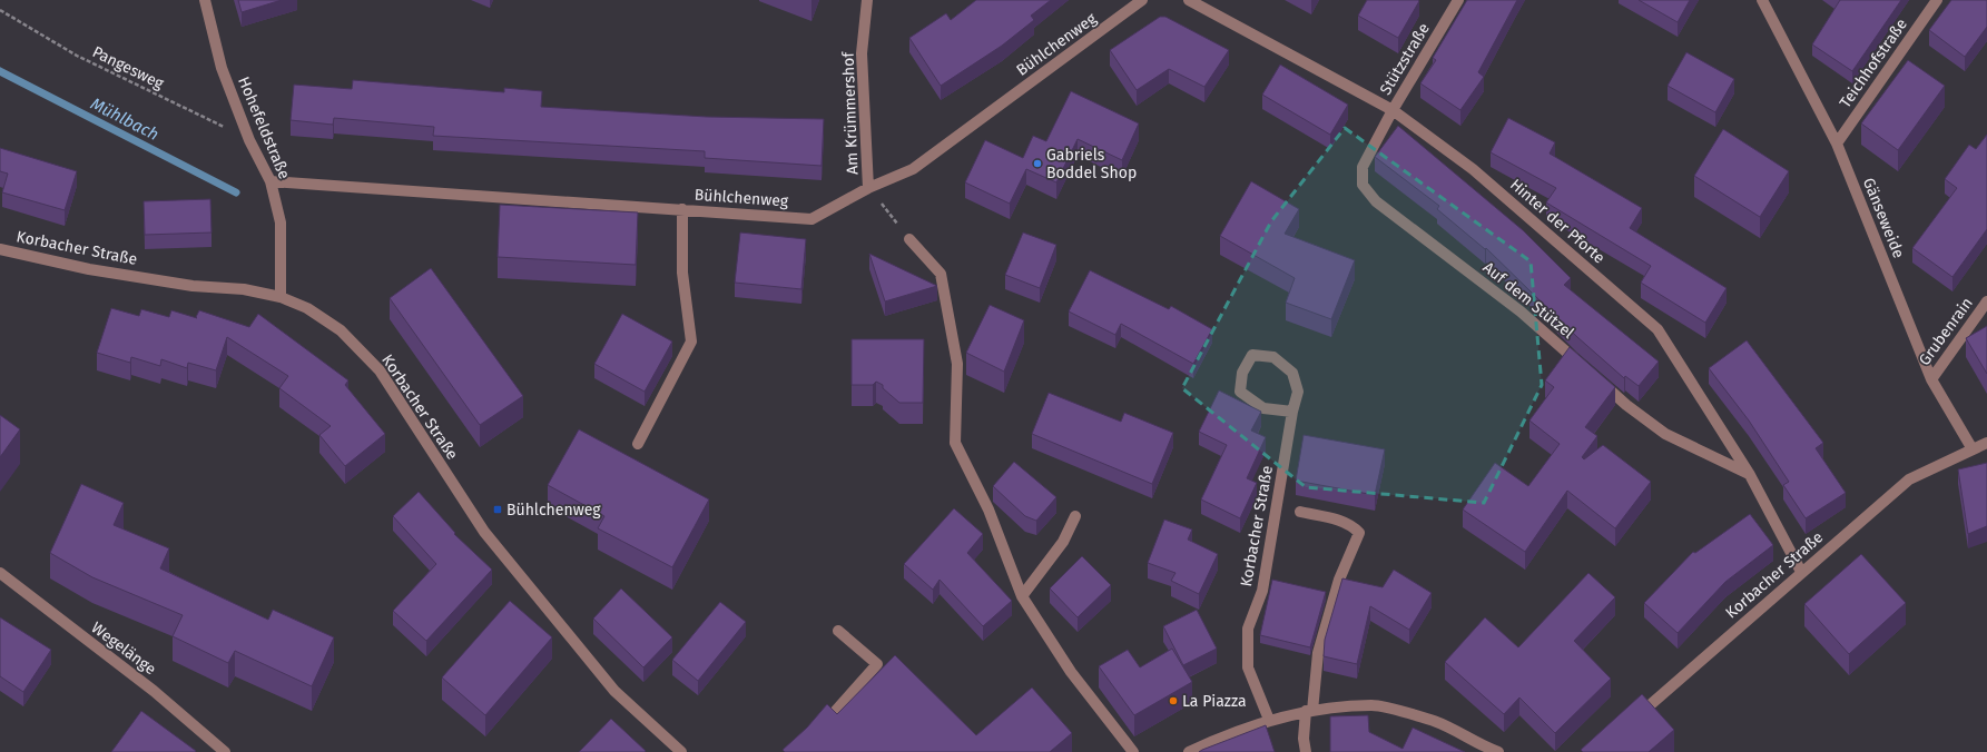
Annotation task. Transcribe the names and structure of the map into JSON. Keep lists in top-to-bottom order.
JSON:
{
  "streets": {
    "street": [
      "Bühlchenweg",
      "Stützstraße",
      "Teichhofstraße",
      "Am Krümmershof",
      "Hohefeldstraße",
      "Gänseweide",
      "Hinter der Pforte",
      "Korbacher Straße",
      "Auf dem Stützel",
      "Grubenrain",
      "Wegelänge"
    ],
    "path": ["Pangesweg"]
  },
  "crossings": [
    ["Bühlchenweg", "Am Krümmershof"],
    ["Bühlchenweg", "Hohefeldstraße"],
    ["Stützstraße", "Hinter der Pforte"],
    ["Stützstraße", "Auf dem Stützel"],
    ["Teichhofstraße", "Gänseweide"],
    ["Pangesweg", "Hohefeldstraße"],
    ["Hohefeldstraße", "Korbacher Straße"],
    ["Gänseweide", "Korbacher Straße"],
    ["Gänseweide", "Grubenrain"],
    ["Hinter der Pforte", "Korbacher Straße"],
    ["Hinter der Pforte", "Auf dem Stützel"]
  ],
  "water": ["Mühlbach"],
  "places": {
    "other": ["Gabriels Boddel Shop", "La Piazza"],
    "transit": ["Bühlchenweg"]
  }
}
